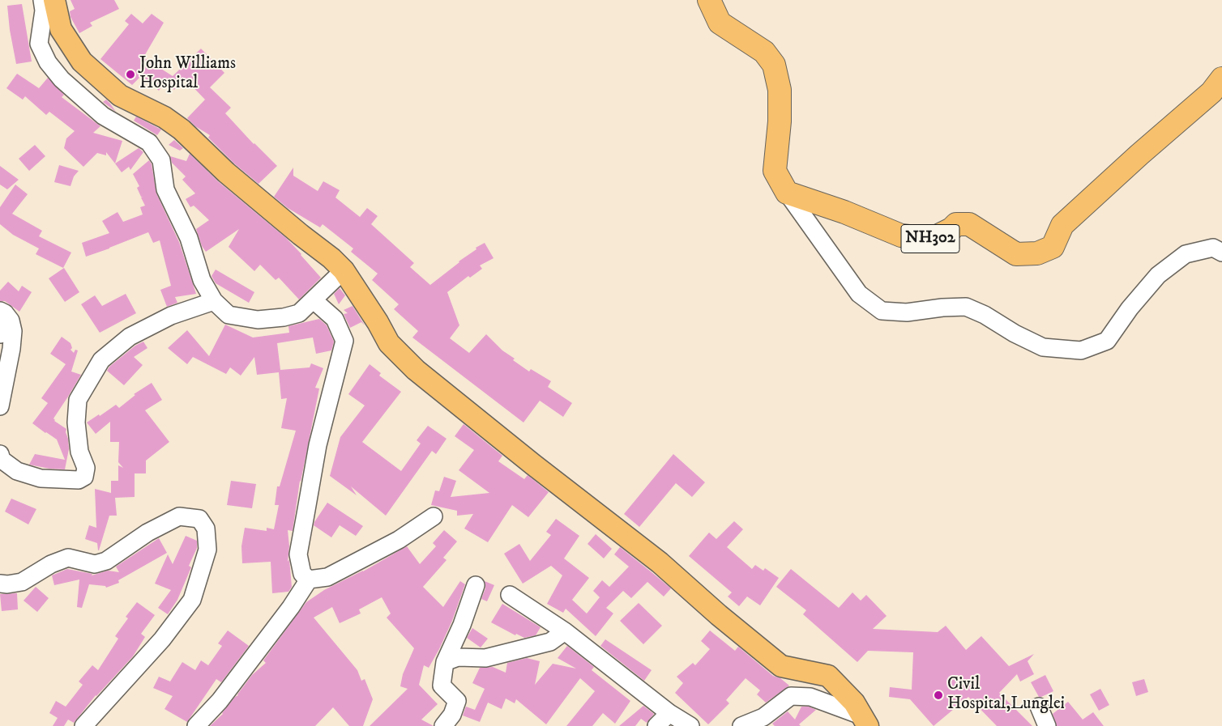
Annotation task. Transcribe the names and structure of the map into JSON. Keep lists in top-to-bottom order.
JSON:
{
  "streets": {
    "highway": ["NH302"]
  },
  "places": ["John Williams Hospital", "Civil Hospital,Lunglei"]
}
